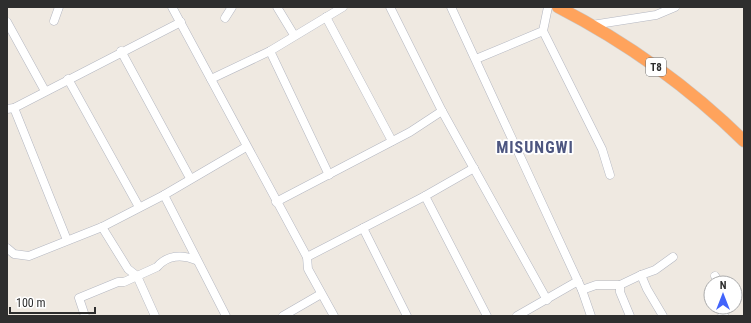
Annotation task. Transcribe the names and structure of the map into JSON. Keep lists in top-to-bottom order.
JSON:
{
  "streets": {
    "highway": ["T8"]
  },
  "districts": ["MISUNGWI"],
  "scale_bar": "100 m",
  "north": "top"
}
